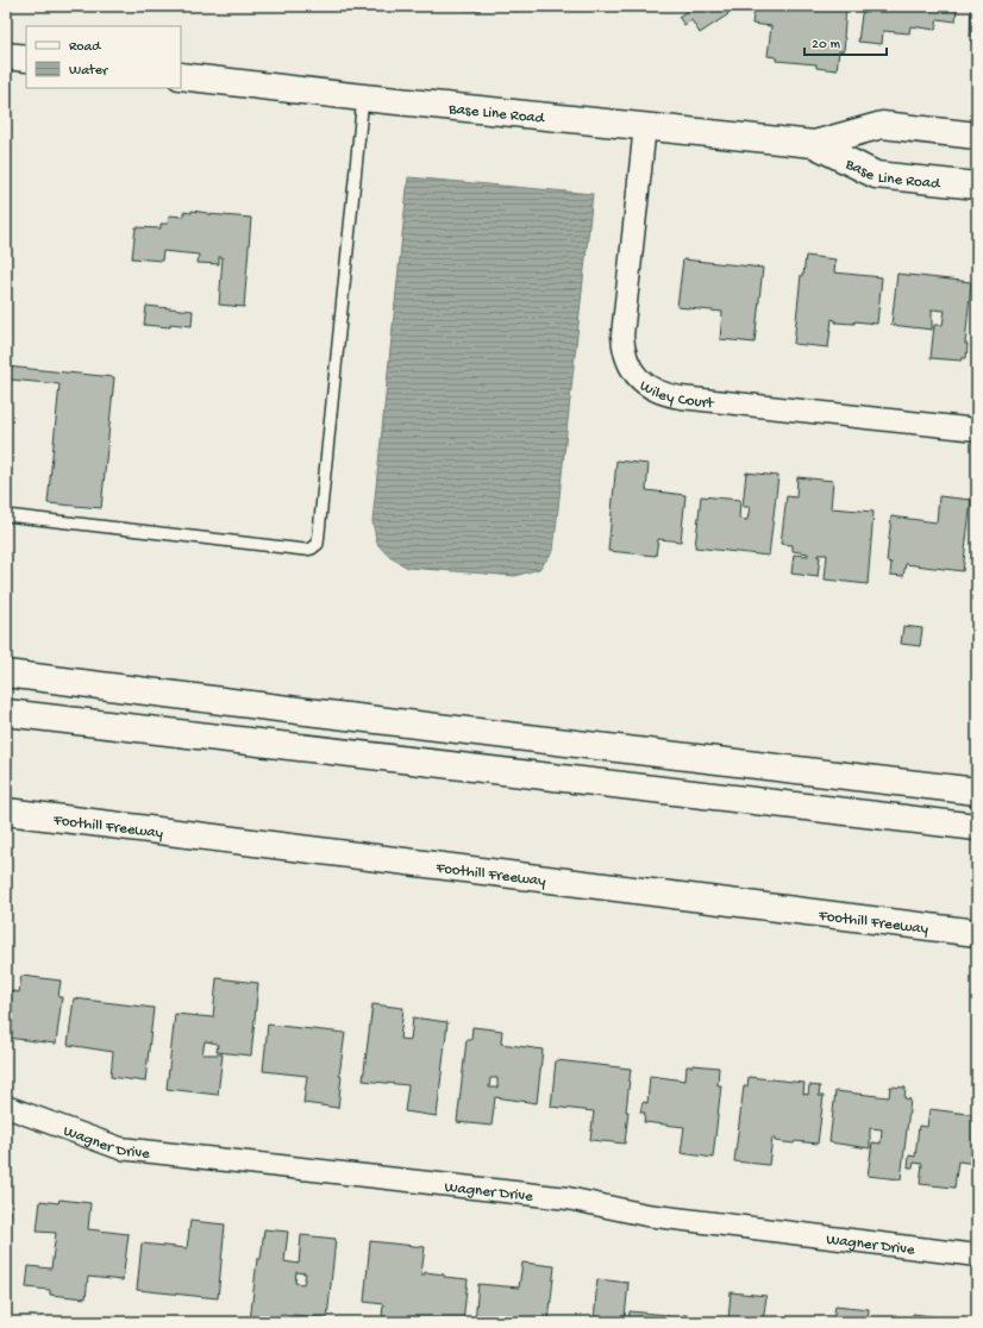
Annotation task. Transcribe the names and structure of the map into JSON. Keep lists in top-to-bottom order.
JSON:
{
  "streets": {
    "main road": ["Base Line Road", "Foothill Freeway"],
    "street": ["Wiley Court", "Wagner Drive"]
  },
  "crossings": [
    ["Base Line Road", "Wiley Court"]
  ],
  "legend": ["Road", "Water"],
  "scale_bar": "20 m"
}
